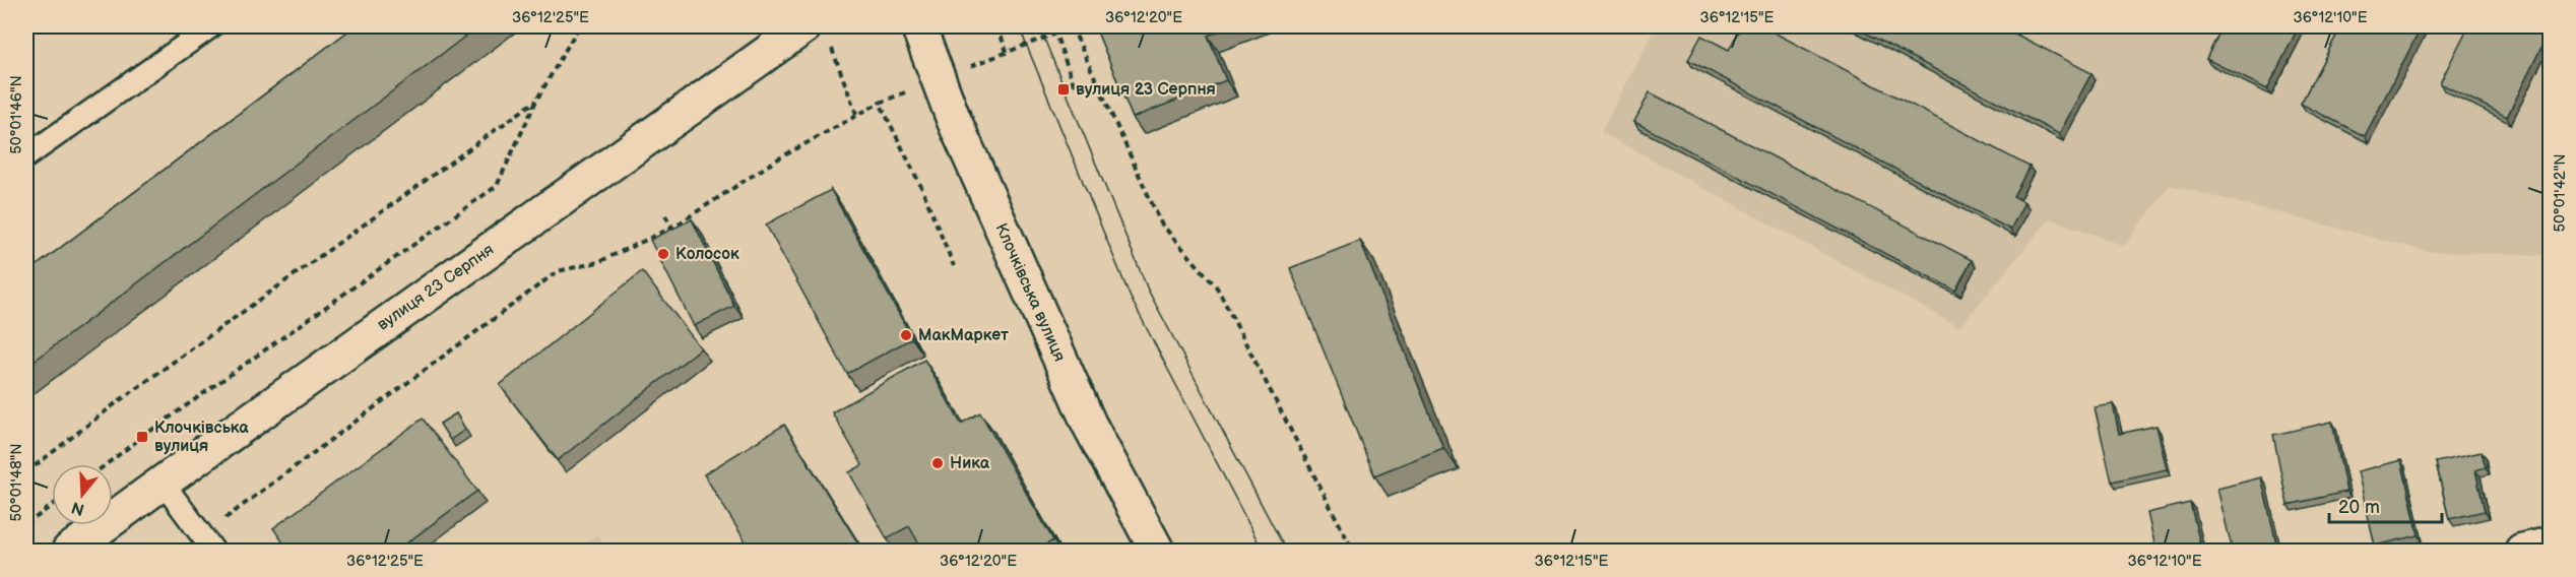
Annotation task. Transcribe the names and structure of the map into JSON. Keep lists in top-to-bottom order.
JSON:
{
  "streets": {
    "street": ["вулиця 23 Серпня", "Клочківська вулиця"]
  },
  "places": {
    "transit": ["вулиця 23 Серпня", "Клочківська вулиця"],
    "other": ["Колосок", "МакМаркет", "Ника"]
  },
  "scale_bar": "20 m",
  "north": "bottom",
  "coordinates": [
    "36°12'25\"E",
    "36°12'20\"E",
    "36°12'15\"E",
    "36°12'10\"E",
    "50°01'46\"N",
    "50°01'42\"N",
    "50°01'48\"N"
  ]
}
